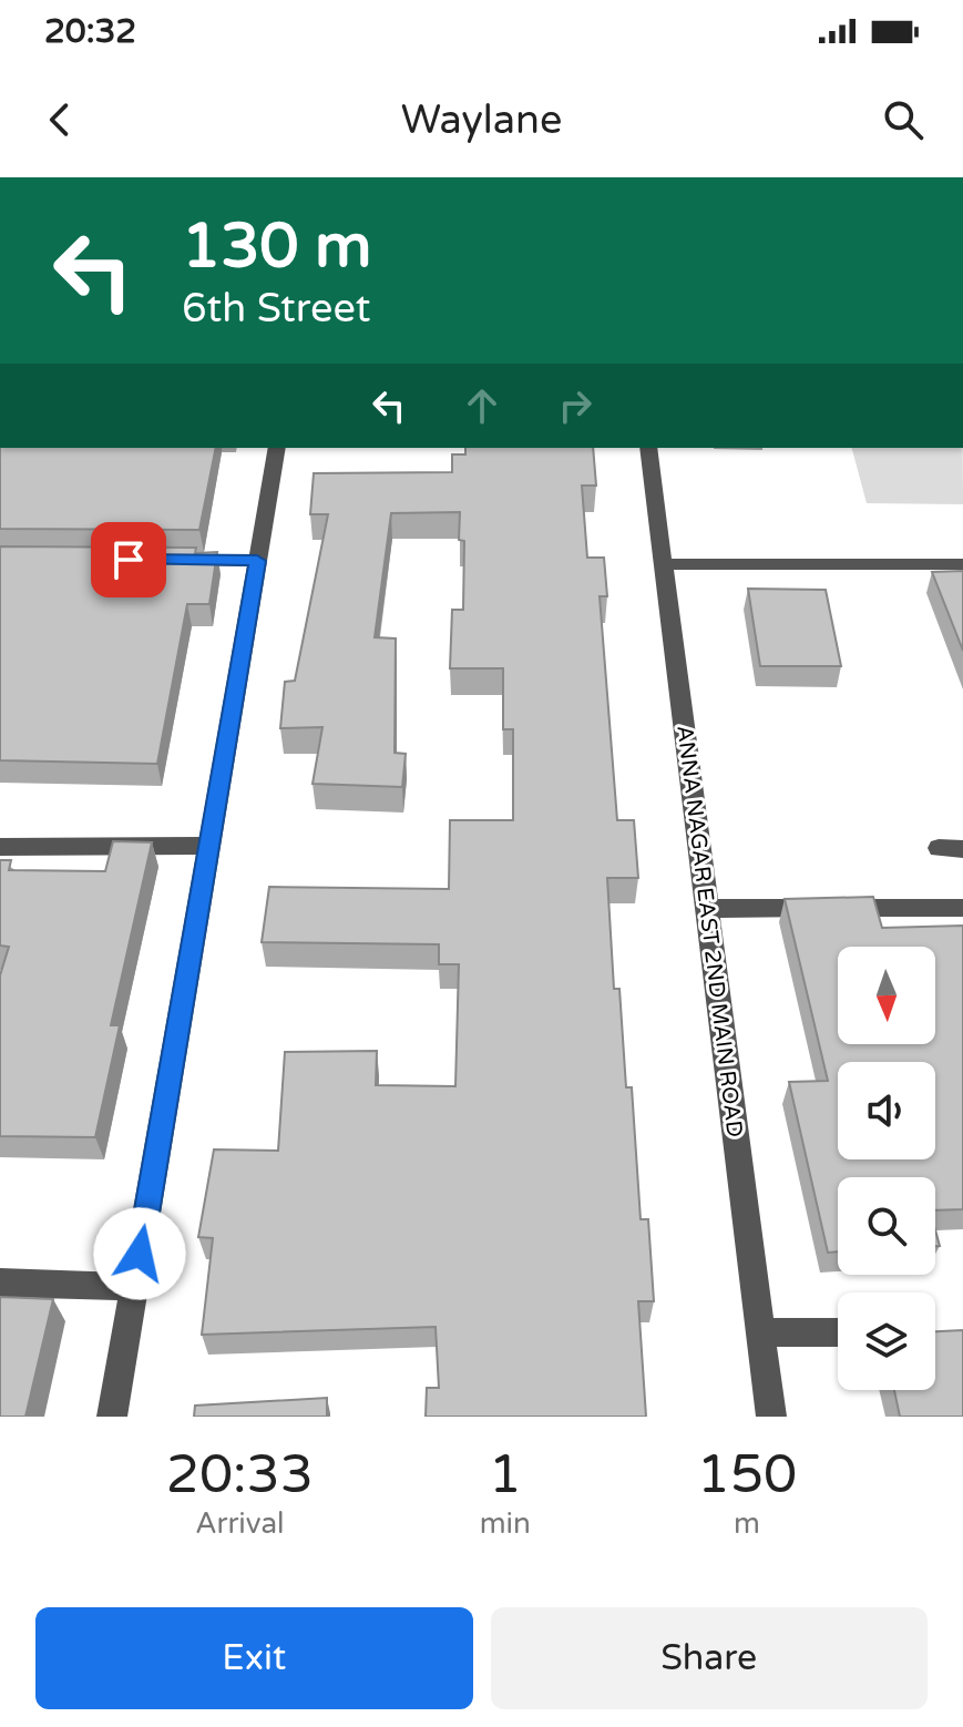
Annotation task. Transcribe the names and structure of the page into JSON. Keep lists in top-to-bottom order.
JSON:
{
  "streets": {
    "street": ["ANNA NAGAR EAST 2ND MAIN ROAD"]
  },
  "north": "bottom",
  "page": {
    "status": "20:32",
    "header": "Waylane",
    "turn": ["130 m", "6th Street"],
    "eta": [
      "20:33",
      "Arrival",
      "1",
      "min",
      "150",
      "m"
    ],
    "buttons": ["Exit", "Share"]
  }
}
